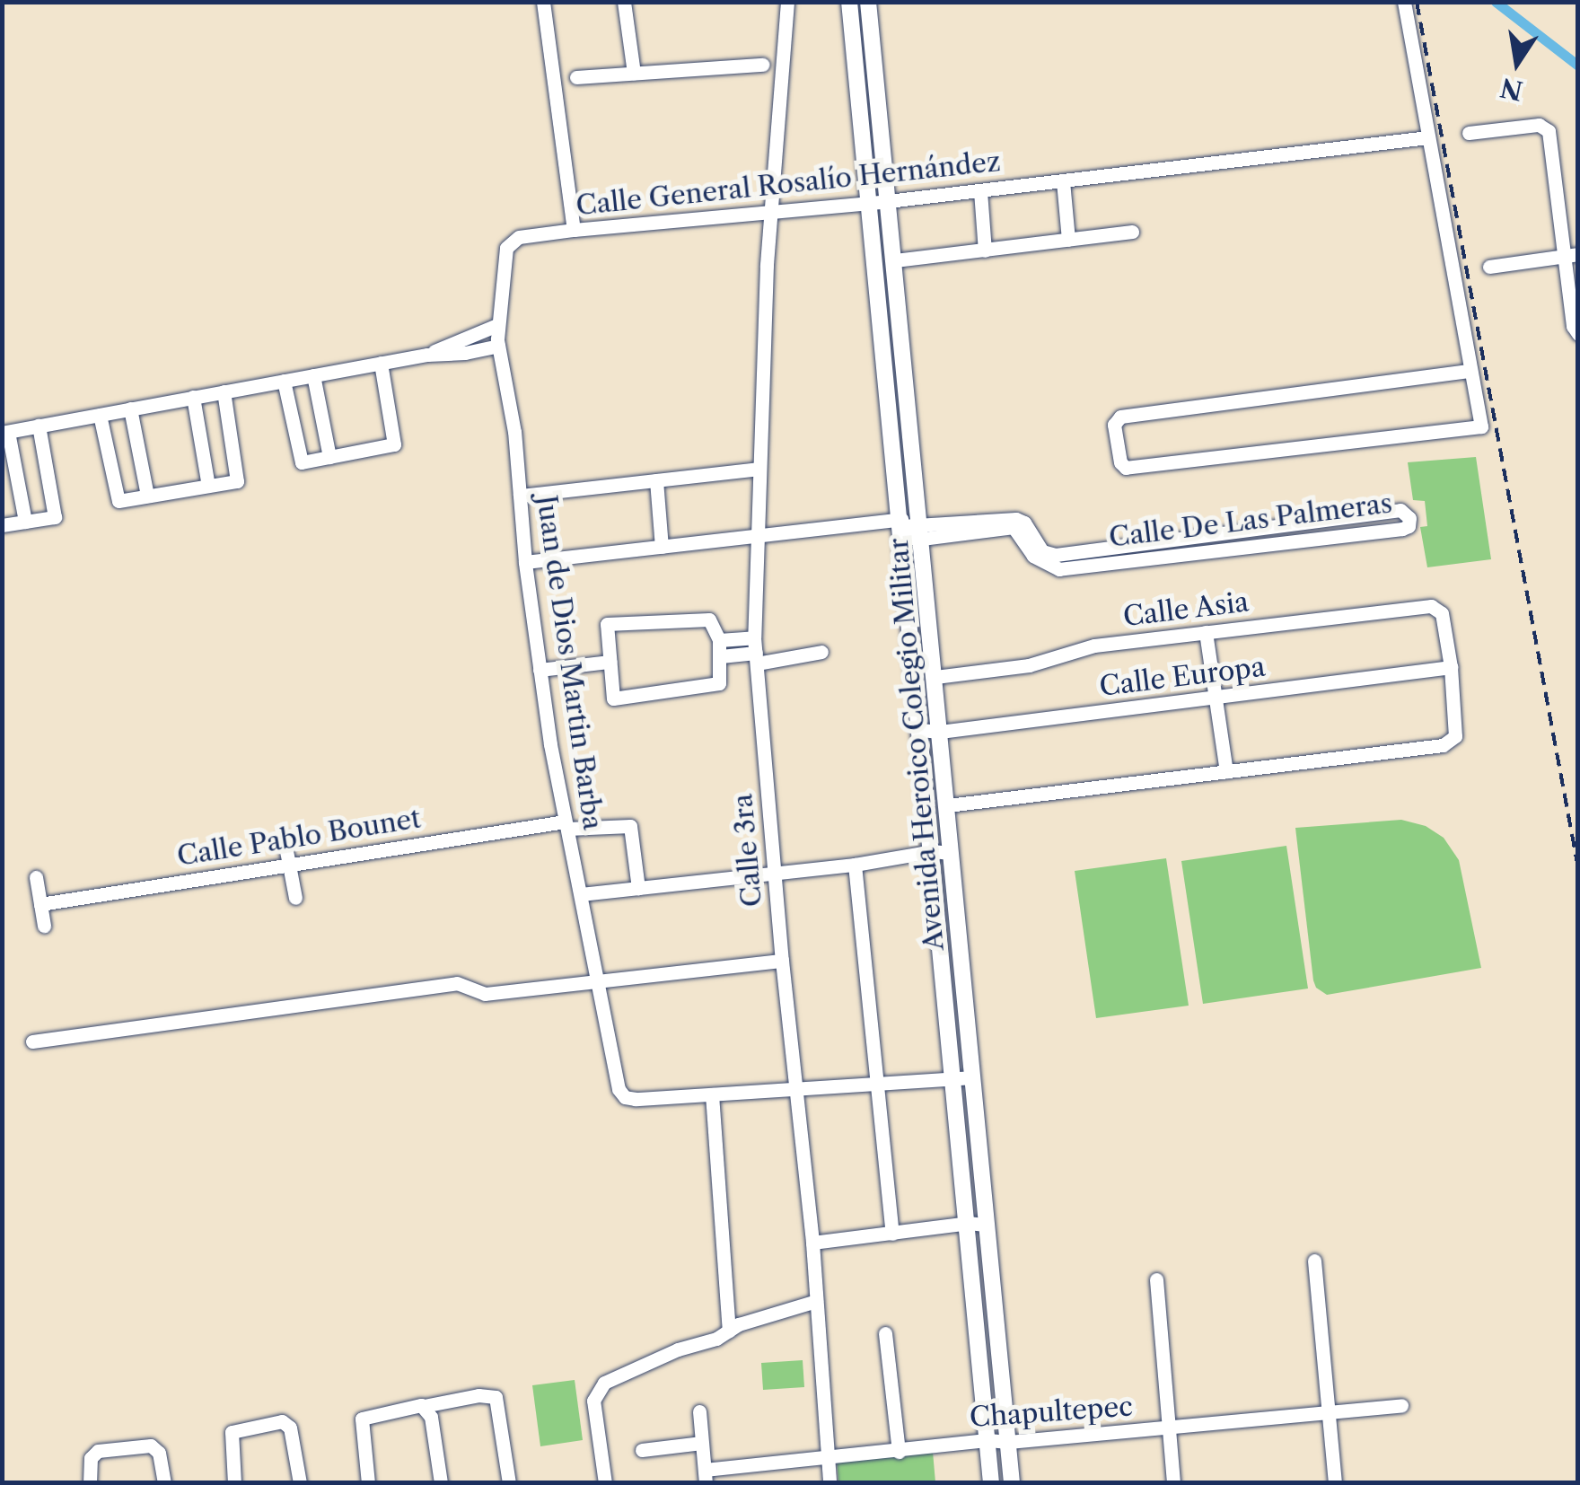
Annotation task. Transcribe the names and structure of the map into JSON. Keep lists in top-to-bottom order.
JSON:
{
  "streets": {
    "main road": ["Avenida Heroico Colegio Militar"],
    "street": [
      "Calle General Rosalío Hernández",
      "Calle De Las Palmeras",
      "Calle Asia",
      "Juan de Dios Martin Barba",
      "Calle Europa",
      "Calle Pablo Bounet",
      "Calle 3ra",
      "Chapultepec"
    ]
  },
  "crossings": [
    ["Calle General Rosalío Hernández", "Juan de Dios Martin Barba"],
    ["Calle General Rosalío Hernández", "Avenida Heroico Colegio Militar"],
    ["Calle General Rosalío Hernández", "Calle 3ra"],
    ["Calle Asia", "Calle Europa"],
    ["Calle Asia", "Avenida Heroico Colegio Militar"],
    ["Juan de Dios Martin Barba", "Calle Pablo Bounet"],
    ["Calle Europa", "Avenida Heroico Colegio Militar"],
    ["Avenida Heroico Colegio Militar", "Chapultepec"],
    ["Calle 3ra", "Chapultepec"]
  ],
  "north": "bottom"
}
